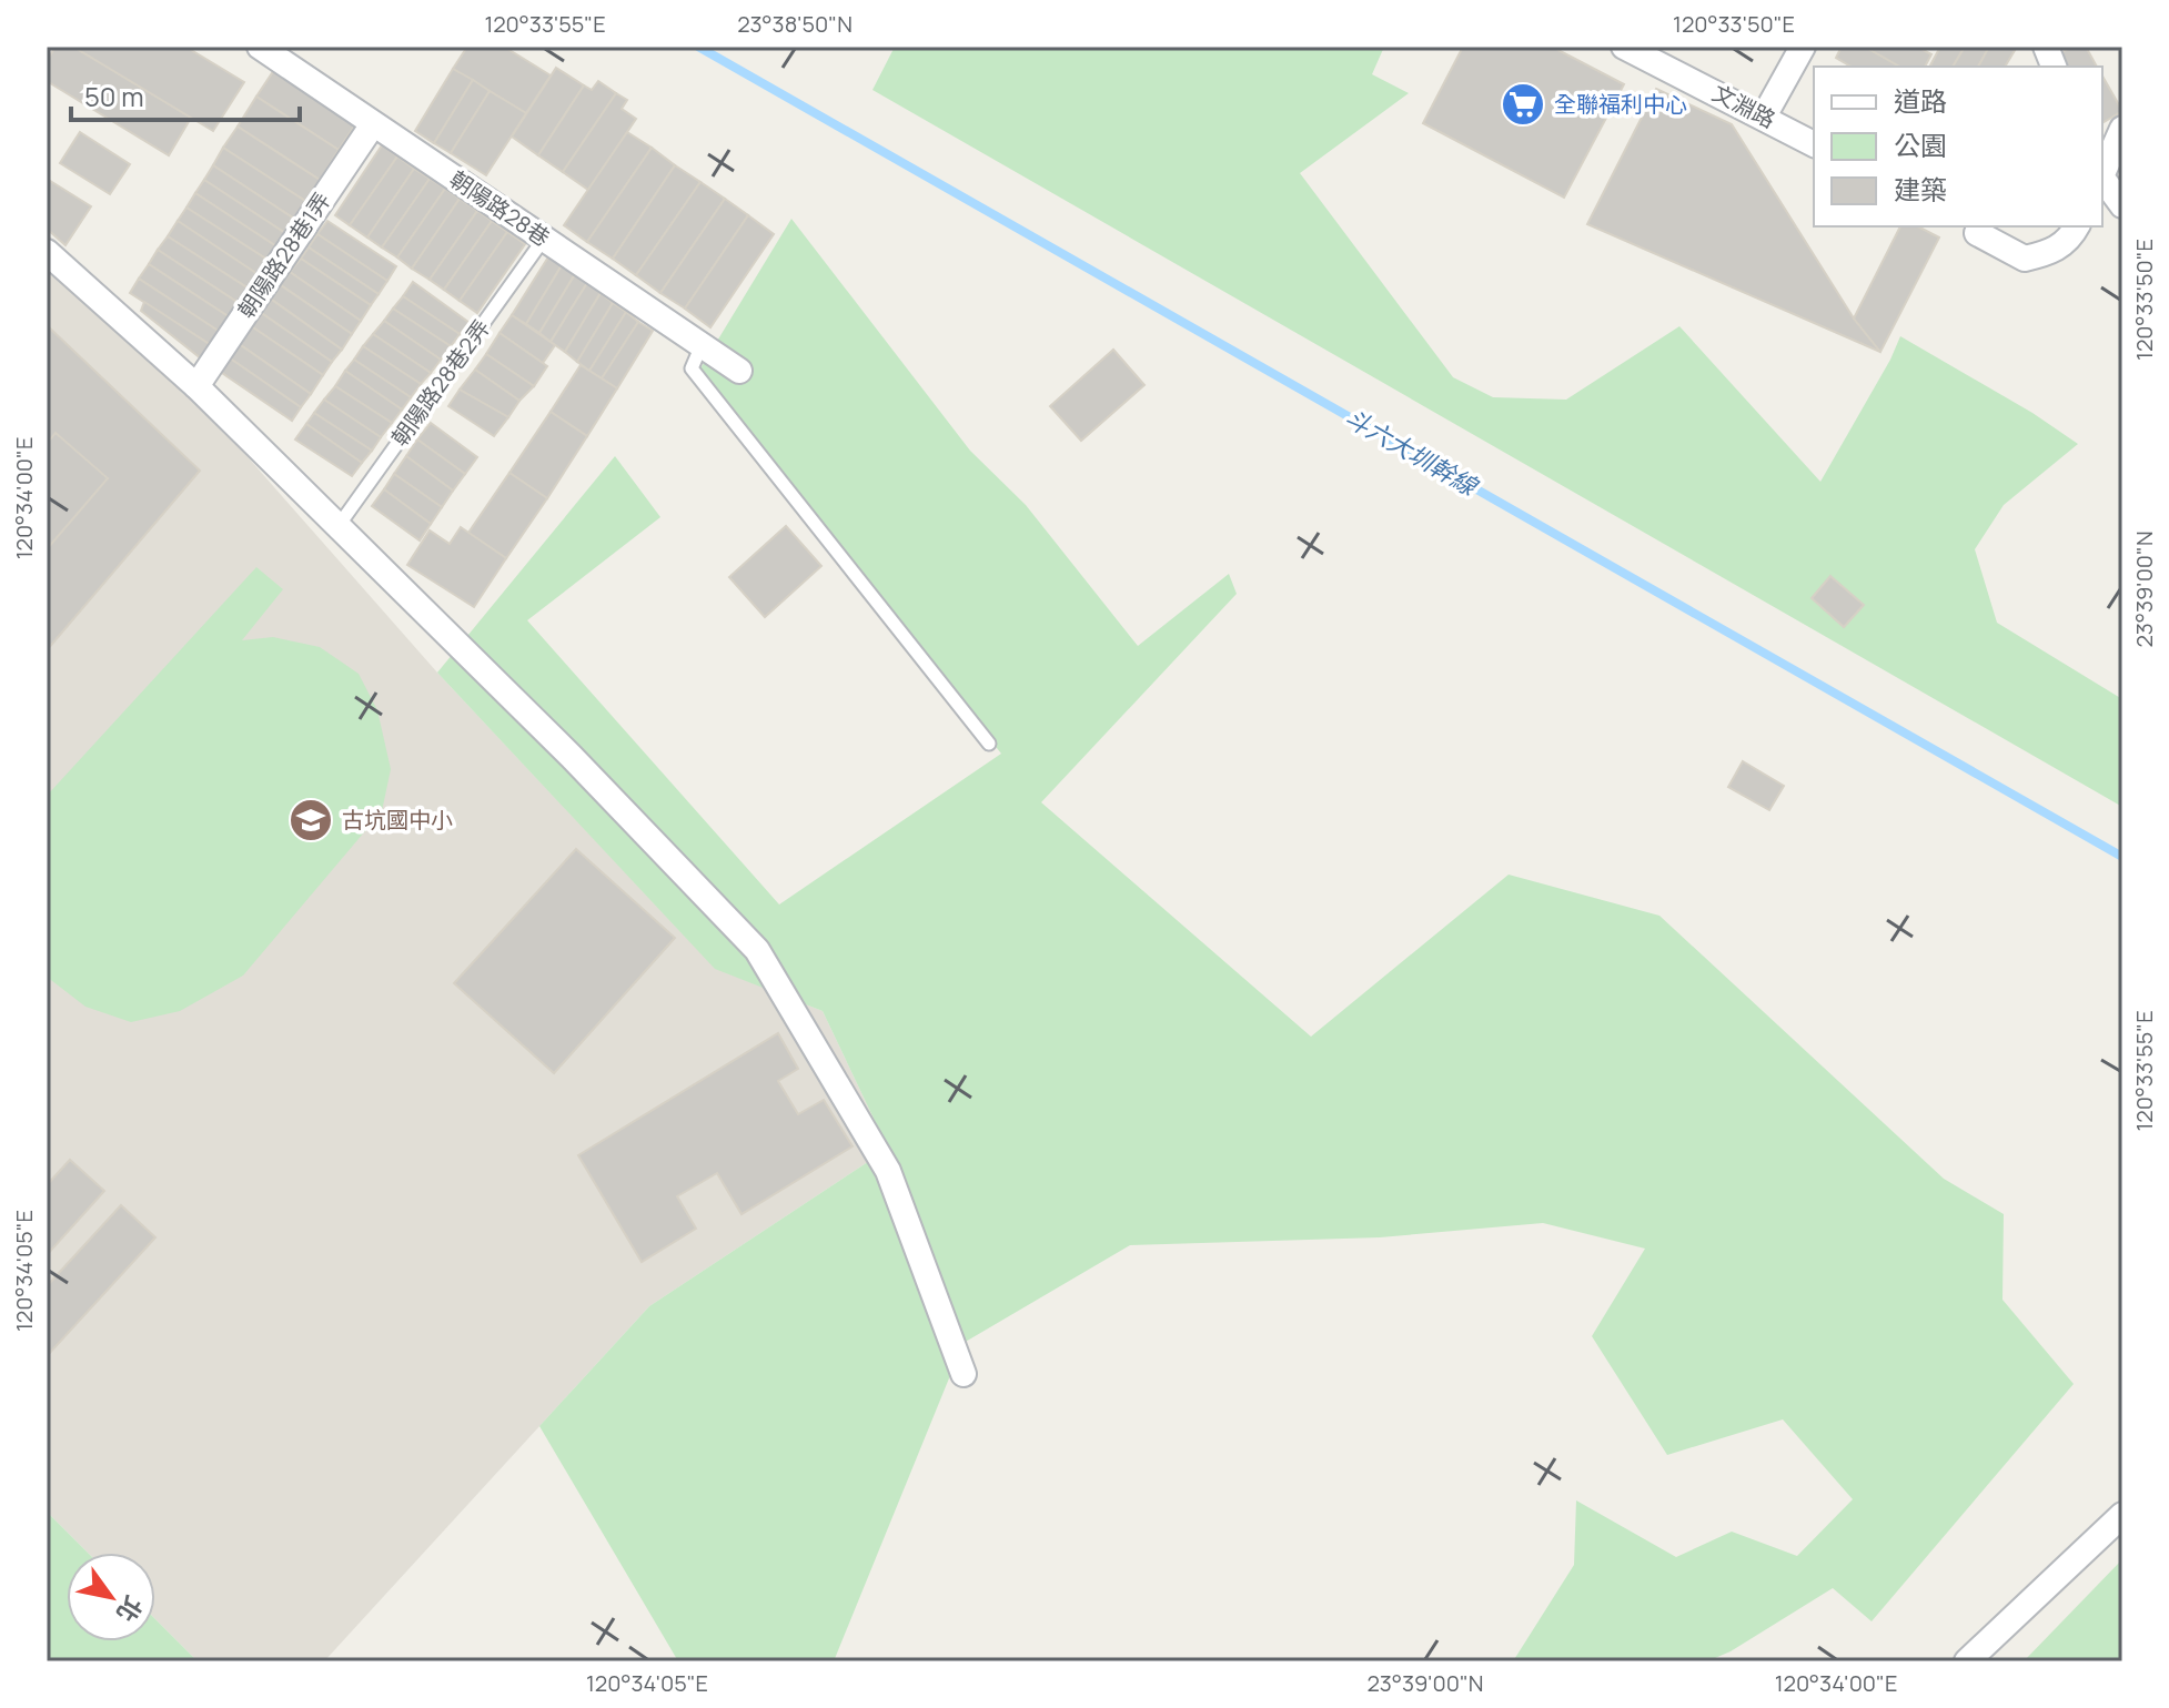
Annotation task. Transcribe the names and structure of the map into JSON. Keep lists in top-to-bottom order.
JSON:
{
  "streets": {
    "street": ["文淵路", "朝陽路28巷", "朝陽路28巷1弄"],
    "lane": ["朝陽路28巷2弄"]
  },
  "crossings": [
    ["朝陽路28巷", "朝陽路28巷1弄"],
    ["朝陽路28巷", "朝陽路28巷2弄"]
  ],
  "water": ["斗六大圳幹線"],
  "places": {
    "supermarket": ["全聯福利中心"],
    "school or university": ["古坑國中小"]
  },
  "legend": ["道路", "公園", "建築"],
  "scale_bar": "50 m",
  "north": "bottom right",
  "coordinates": [
    "120°33'55\"E",
    "23°38'50\"N",
    "120°33'50\"E",
    "120°34'00\"E",
    "23°39'00\"N",
    "120°34'05\"E"
  ]
}
